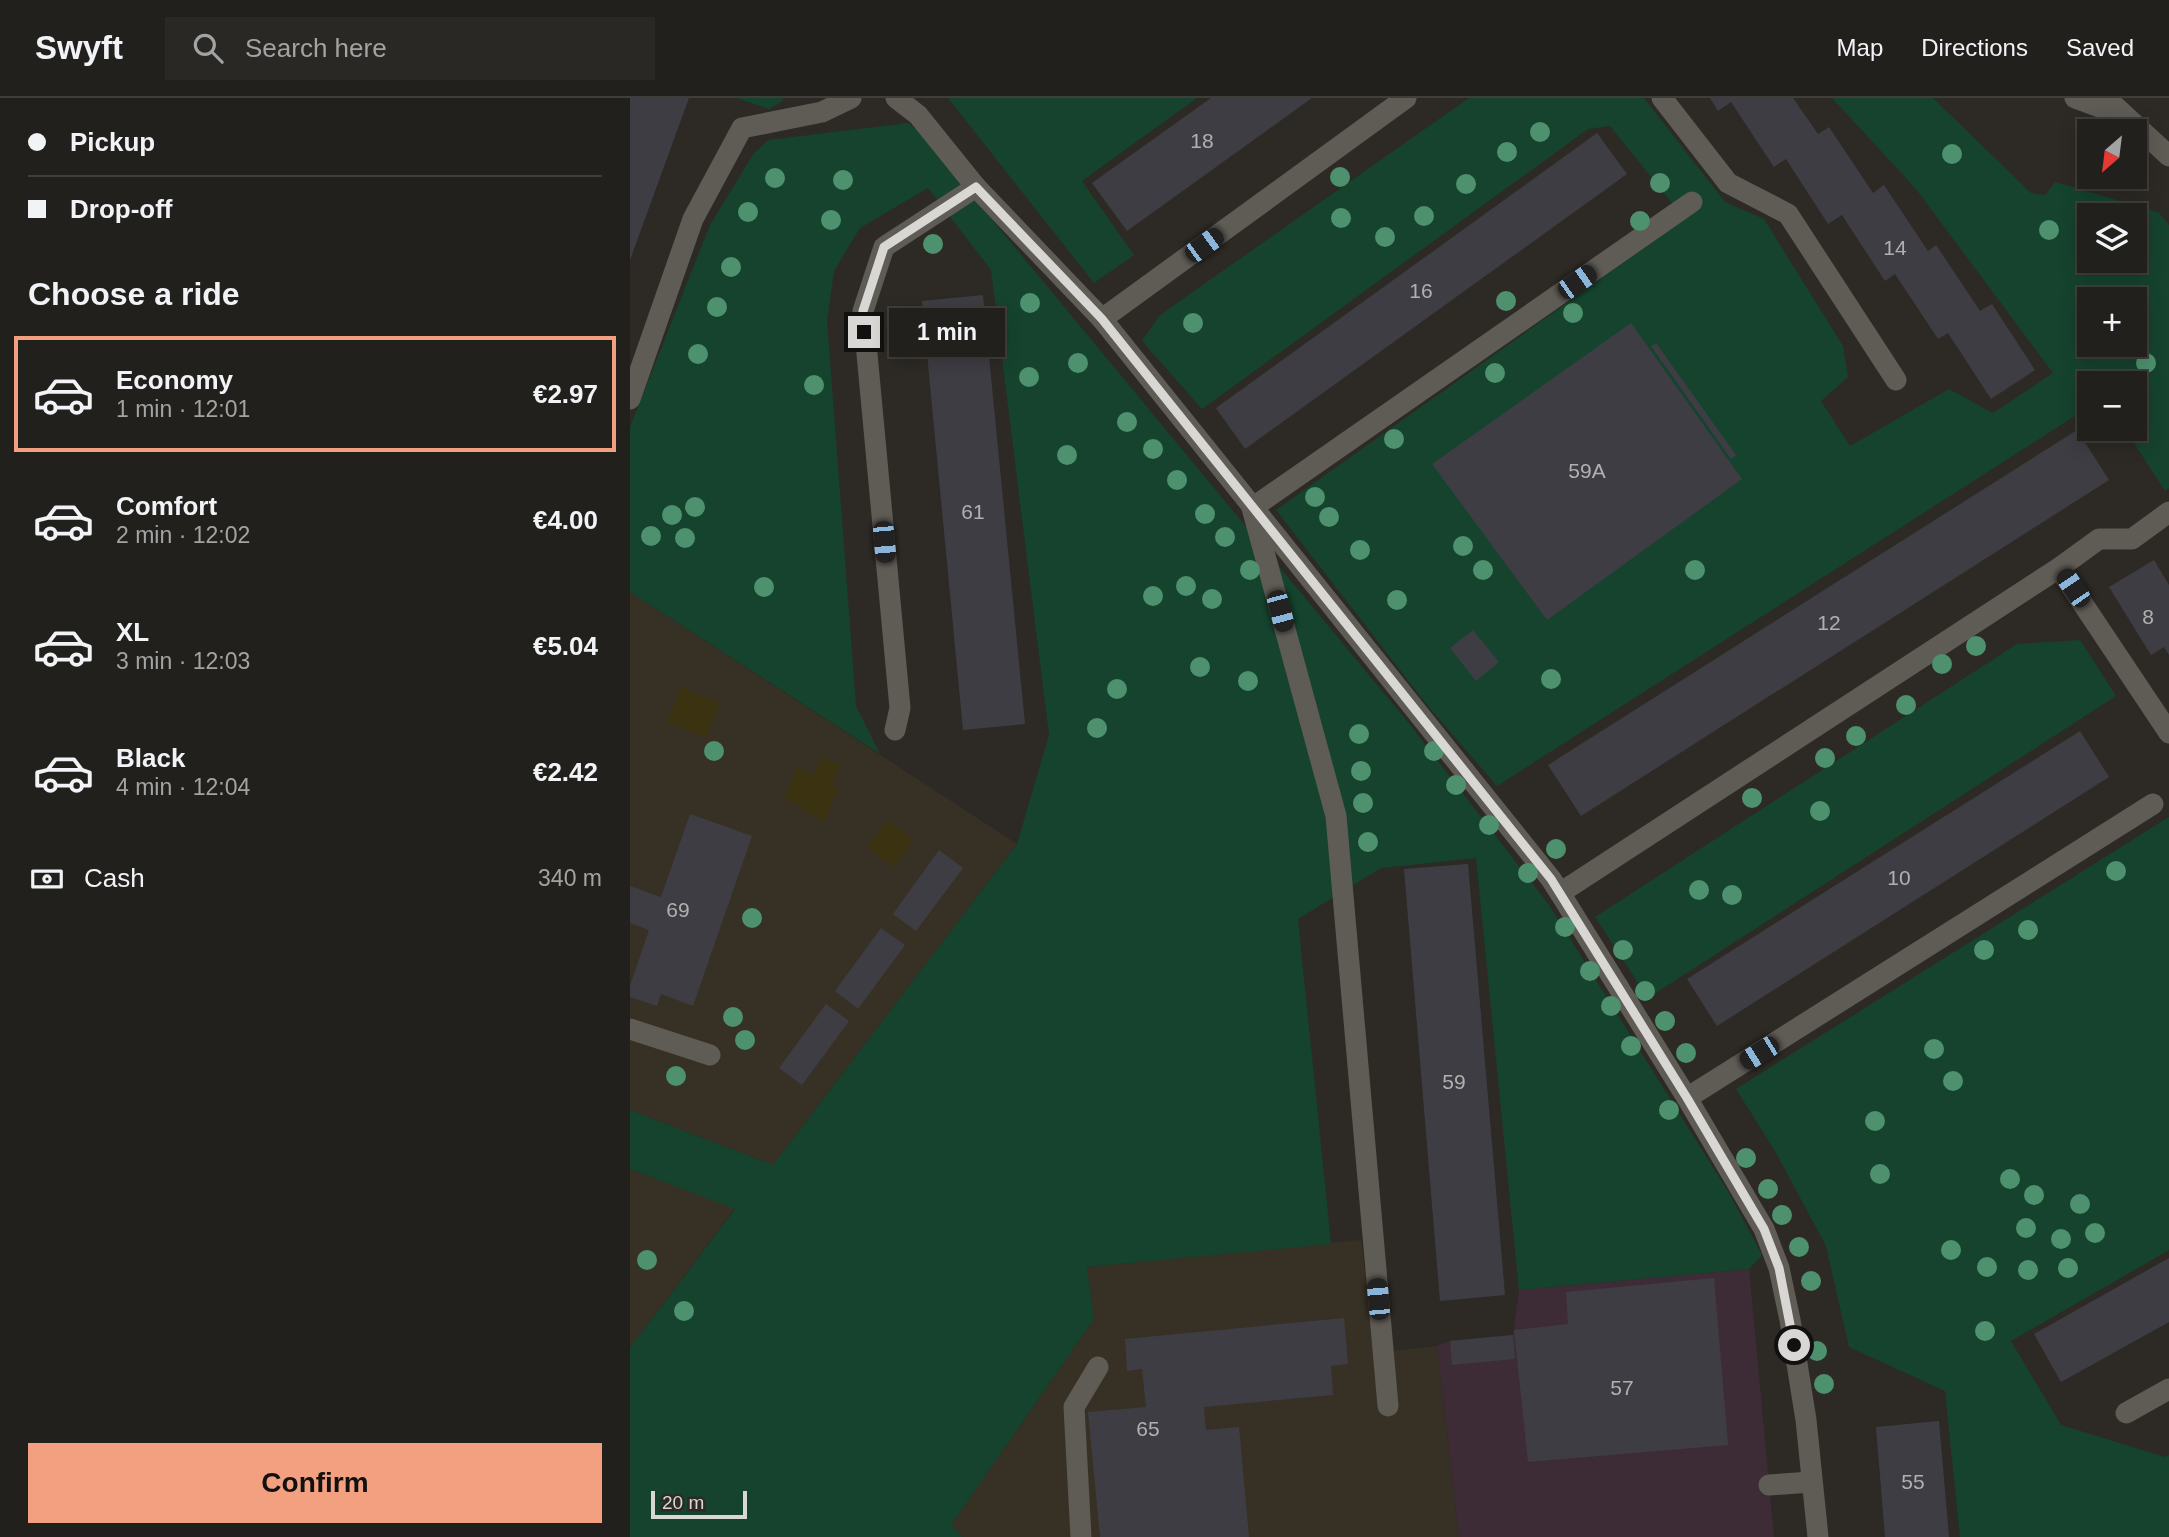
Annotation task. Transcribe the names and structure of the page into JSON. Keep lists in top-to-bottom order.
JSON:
{
  "house_numbers": [
    "18",
    "14",
    "16",
    "59A",
    "61",
    "8",
    "12",
    "10",
    "69",
    "59",
    "57",
    "65",
    "55"
  ],
  "scale_bar": "20 m",
  "north": "bottom left",
  "page": {
    "header": "Swyft",
    "search": "Search here",
    "nav": ["Map", "Directions", "Saved"],
    "banner": ["Pickup", "Drop-off"],
    "map_buttons": ["+", "−"],
    "heading": "Choose a ride",
    "bubble": "1 min",
    "list": [
      {
        "name": "Economy",
        "note": "1 min · 12:01",
        "value": "€2.97"
      },
      {
        "name": "Comfort",
        "note": "2 min · 12:02",
        "value": "€4.00"
      },
      {
        "name": "XL",
        "note": "3 min · 12:03",
        "value": "€5.04"
      },
      {
        "name": "Black",
        "note": "4 min · 12:04",
        "value": "€2.42"
      }
    ],
    "pay": ["Cash", "340 m"],
    "buttons": "Confirm",
    "scale": "20 m"
  }
}
